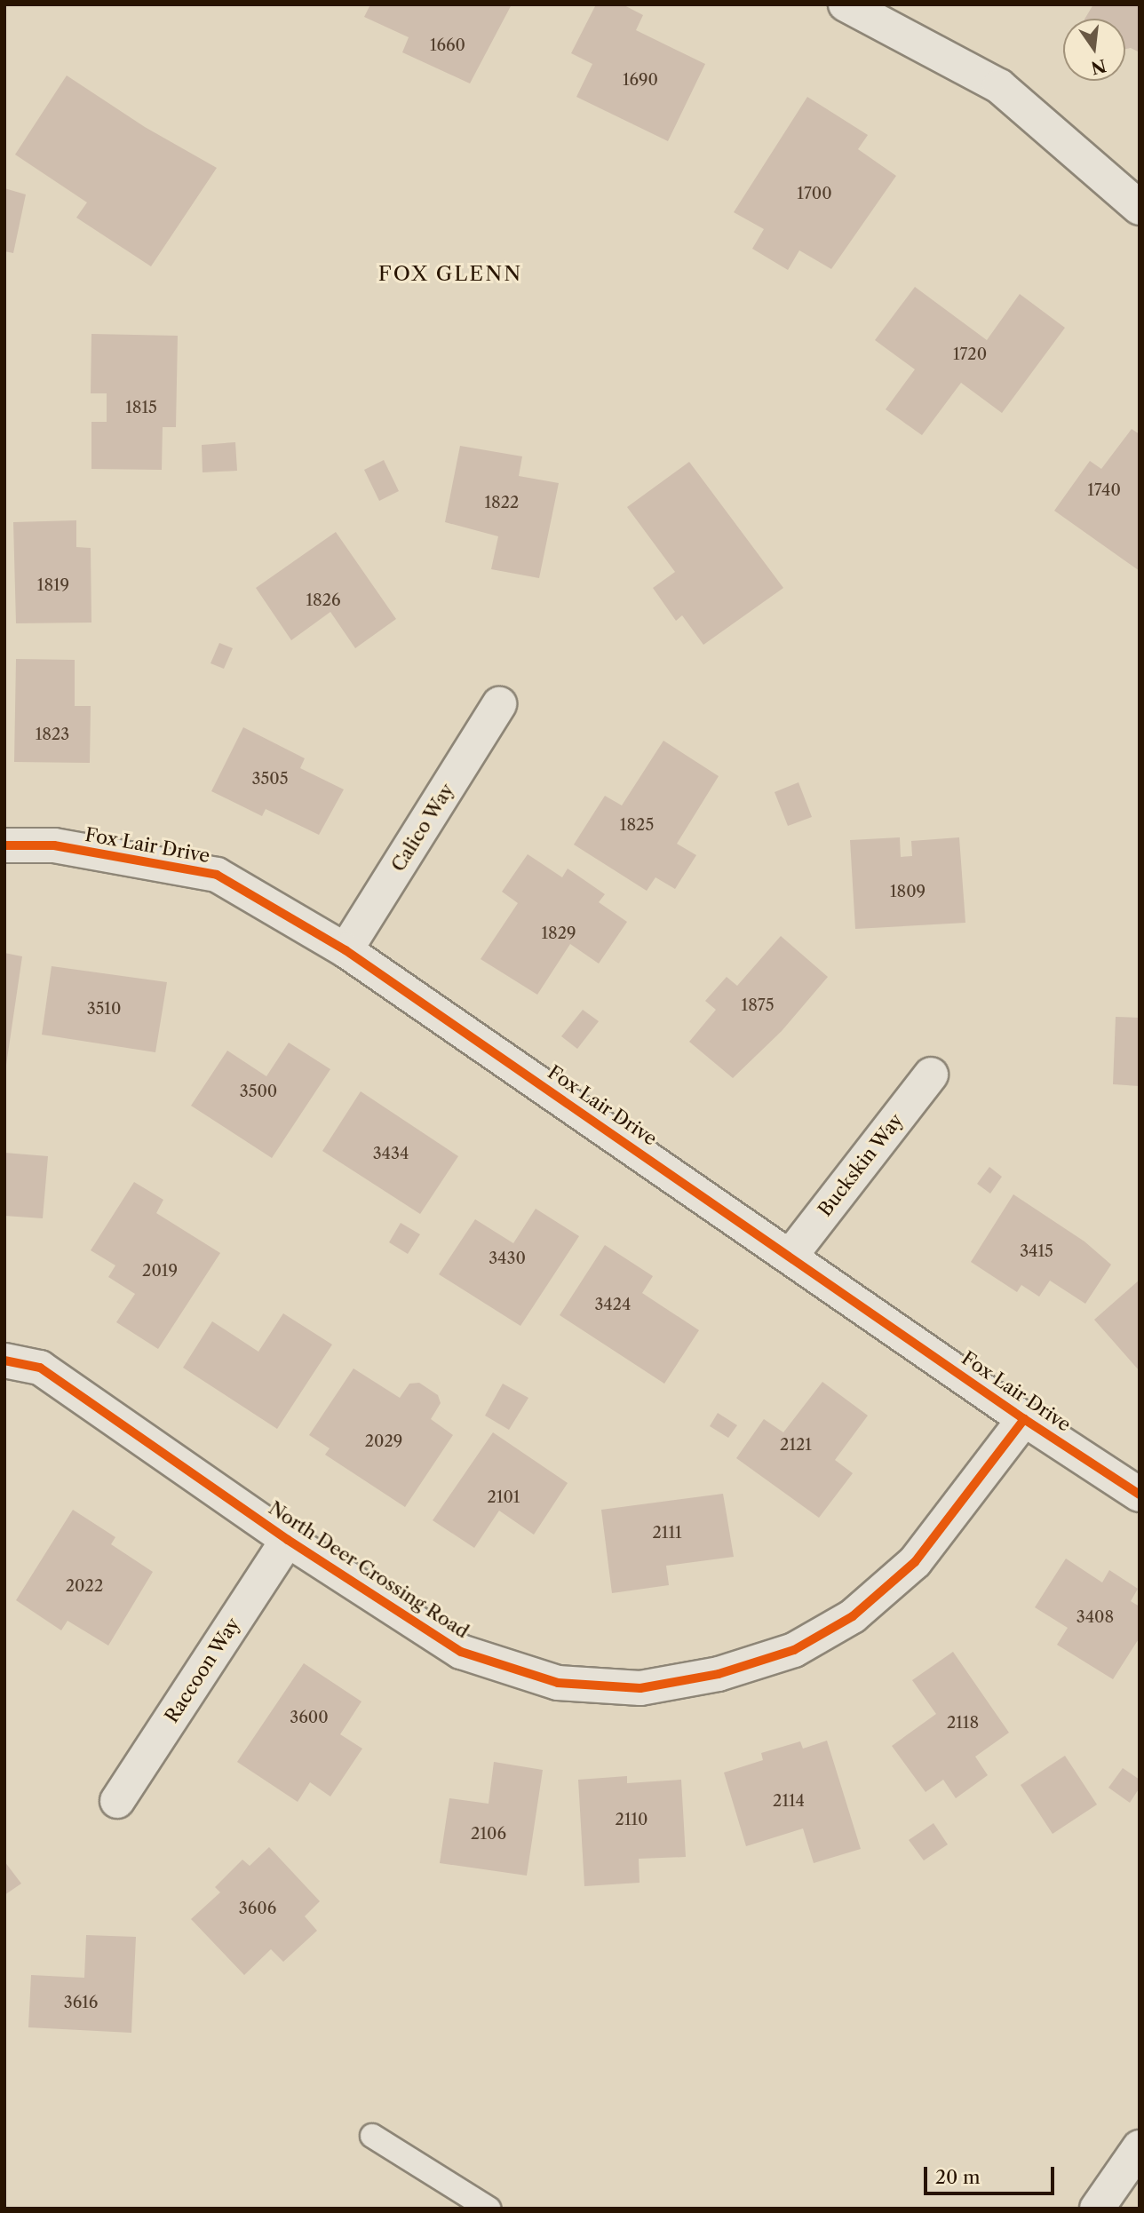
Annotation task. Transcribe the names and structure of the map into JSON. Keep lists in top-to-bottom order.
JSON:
{
  "streets": {
    "street": [
      "Calico Way",
      "Fox Lair Drive",
      "Buckskin Way",
      "North Deer Crossing Road",
      "Raccoon Way"
    ]
  },
  "crossings": [
    ["Calico Way", "Fox Lair Drive"],
    ["Fox Lair Drive", "Buckskin Way"],
    ["Fox Lair Drive", "North Deer Crossing Road"],
    ["North Deer Crossing Road", "Raccoon Way"]
  ],
  "districts": ["FOX GLENN"],
  "house_numbers": [
    "1660",
    "1690",
    "1700",
    "1720",
    "1815",
    "1740",
    "1822",
    "1819",
    "1826",
    "1823",
    "3505",
    "1825",
    "1809",
    "1829",
    "1875",
    "3510",
    "3500",
    "3434",
    "3415",
    "3430",
    "2019",
    "3424",
    "2029",
    "2121",
    "2101",
    "2111",
    "2022",
    "3408",
    "3600",
    "2118",
    "2114",
    "2110",
    "2106",
    "3606",
    "3616"
  ],
  "scale_bar": "20 m",
  "north": "bottom"
}
